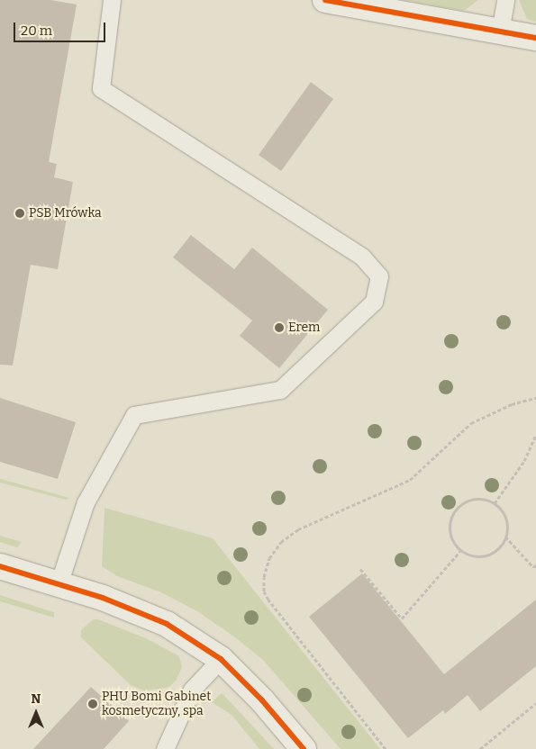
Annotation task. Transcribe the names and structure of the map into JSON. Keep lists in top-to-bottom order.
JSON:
{
  "places": ["PSB Mrówka", "Erem", "PHU Bomi Gabinet kosmetyczny, spa"],
  "scale_bar": "20 m",
  "north": "top"
}
